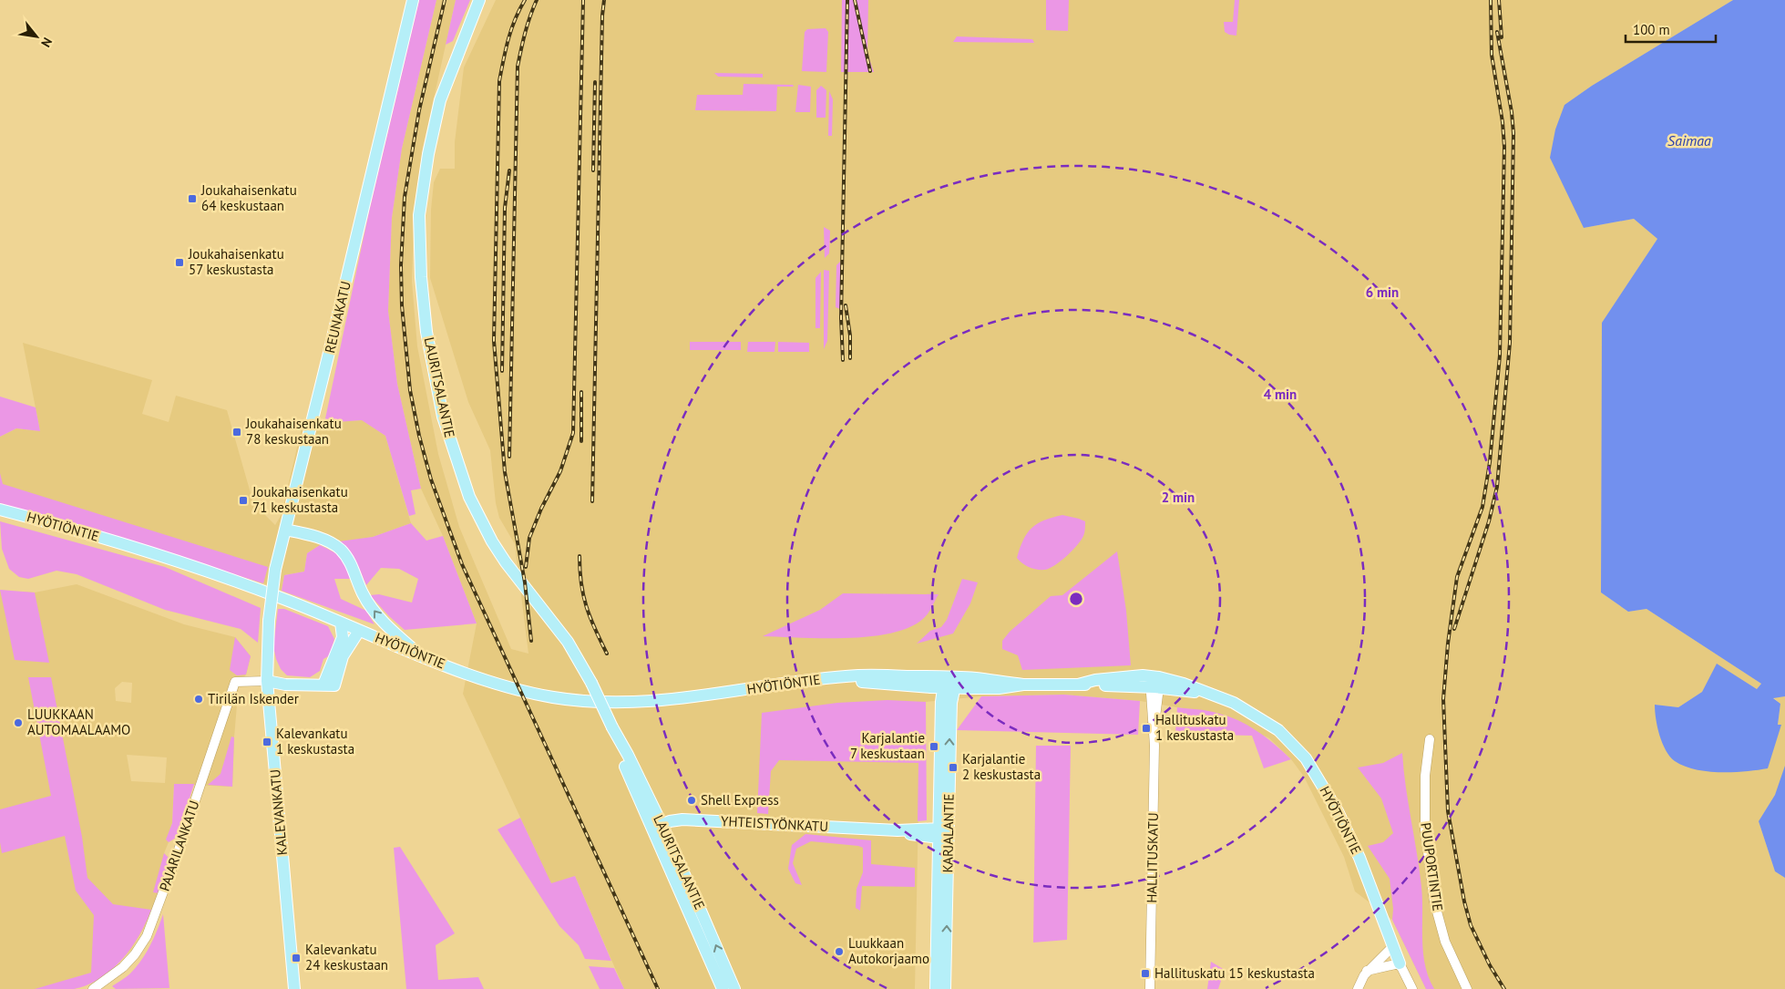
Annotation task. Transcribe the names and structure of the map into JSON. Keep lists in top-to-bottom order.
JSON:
{
  "streets": {
    "main road": [
      "REUNAKATU",
      "LAURITSALANTIE",
      "HYÖTIÖNTIE",
      "KALEVANKATU",
      "YHTEISTYÖNKATU",
      "KARJALANTIE"
    ],
    "street": ["PAJARILANKATU", "HALLITUSKATU", "PUUPORTINTIE"]
  },
  "crossings": [
    ["REUNAKATU", "KALEVANKATU"],
    ["LAURITSALANTIE", "YHTEISTYÖNKATU"],
    ["HYÖTIÖNTIE", "KARJALANTIE"],
    ["HYÖTIÖNTIE", "HALLITUSKATU"],
    ["KALEVANKATU", "PAJARILANKATU"],
    ["YHTEISTYÖNKATU", "KARJALANTIE"]
  ],
  "water": ["Saimaa"],
  "places": {
    "transit": [
      "Joukahaisenkatu 64 keskustaan",
      "Joukahaisenkatu 57 keskustasta",
      "Joukahaisenkatu 78 keskustaan",
      "Joukahaisenkatu 71 keskustasta",
      "Hallituskatu 1 keskustasta",
      "Kalevankatu 1 keskustasta",
      "Karjalantie 7 keskustaan",
      "Karjalantie 2 keskustasta",
      "Kalevankatu 24 keskustaan",
      "Hallituskatu 15 keskustasta"
    ],
    "other": [
      "Tirilän Iskender",
      "LUUKKAAN AUTOMAALAAMO",
      "Shell Express",
      "Luukkaan Autokorjaamo"
    ]
  },
  "scale_bar": "100 m",
  "north": "bottom right",
  "rings": ["6 min", "4 min", "2 min"]
}
